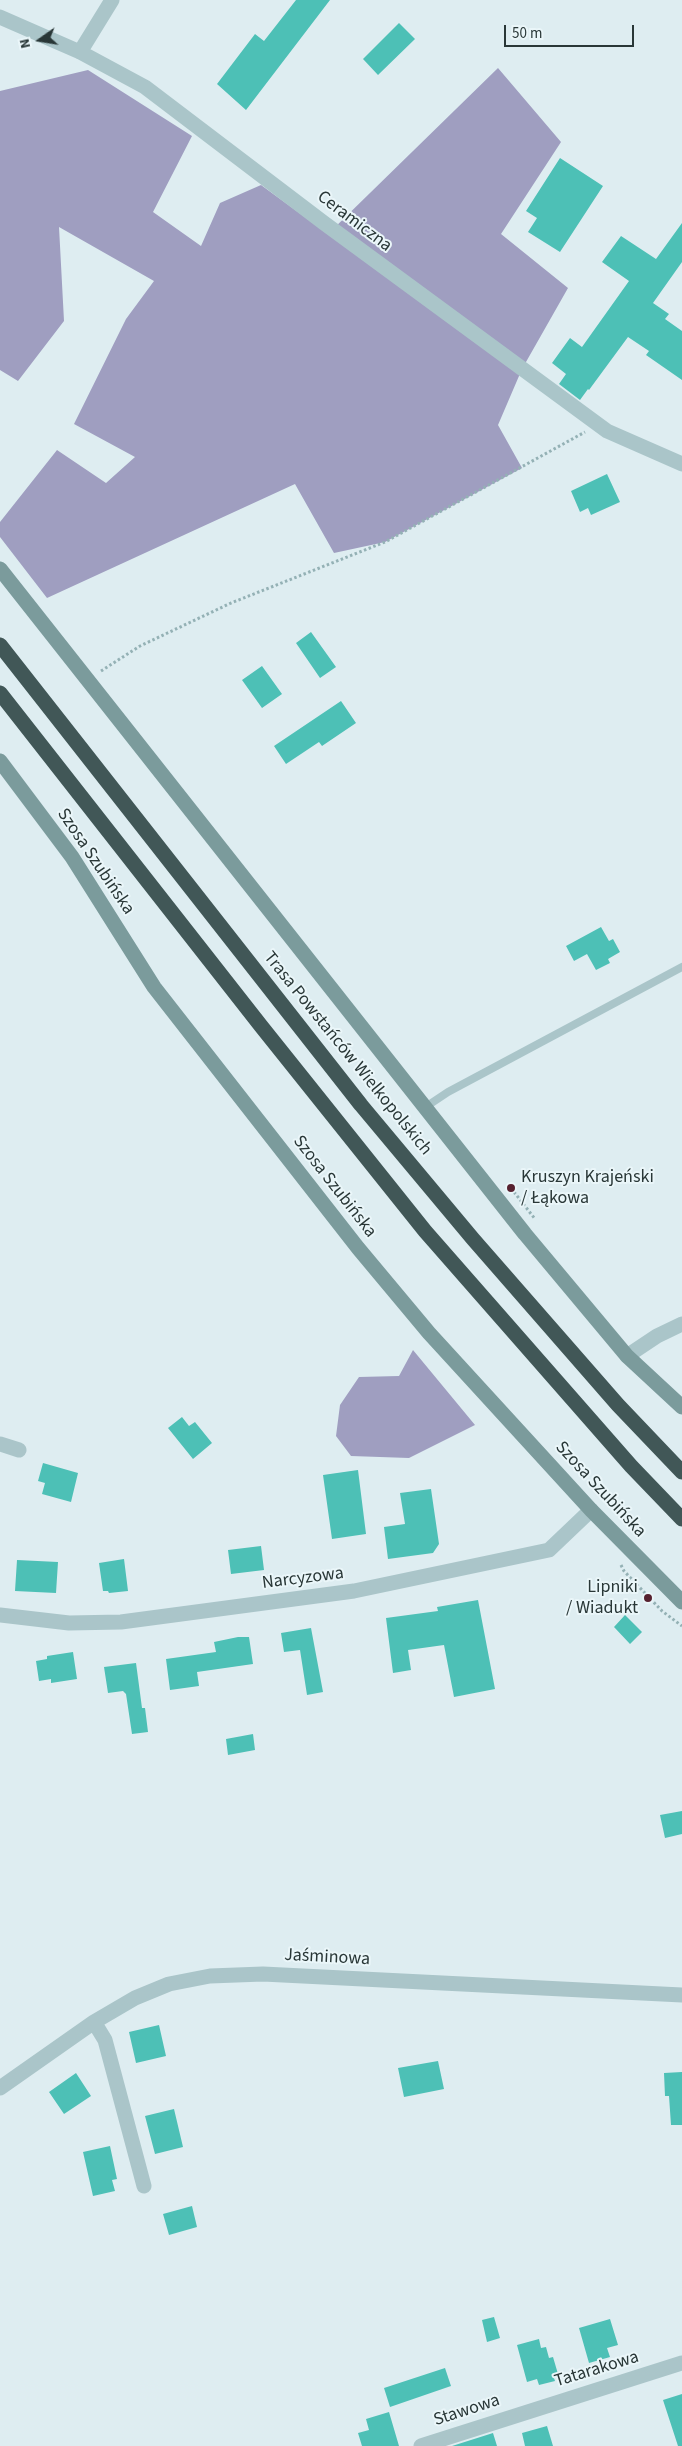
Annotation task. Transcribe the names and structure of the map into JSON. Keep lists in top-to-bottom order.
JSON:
{
  "streets": {
    "highway": ["Trasa Powstańców Wielkopolskich"],
    "street": [
      "Ceramiczna",
      "Szosa Szubińska",
      "Narcyzowa",
      "Jaśminowa",
      "Tatarakowa",
      "Stawowa"
    ]
  },
  "crossings": [
    ["Szosa Szubińska", "Narcyzowa"],
    ["Tatarakowa", "Stawowa"]
  ],
  "places": ["Kruszyn Krajeński / Łąkowa", "Lipniki / Wiadukt"],
  "scale_bar": "50 m",
  "north": "left"
}
